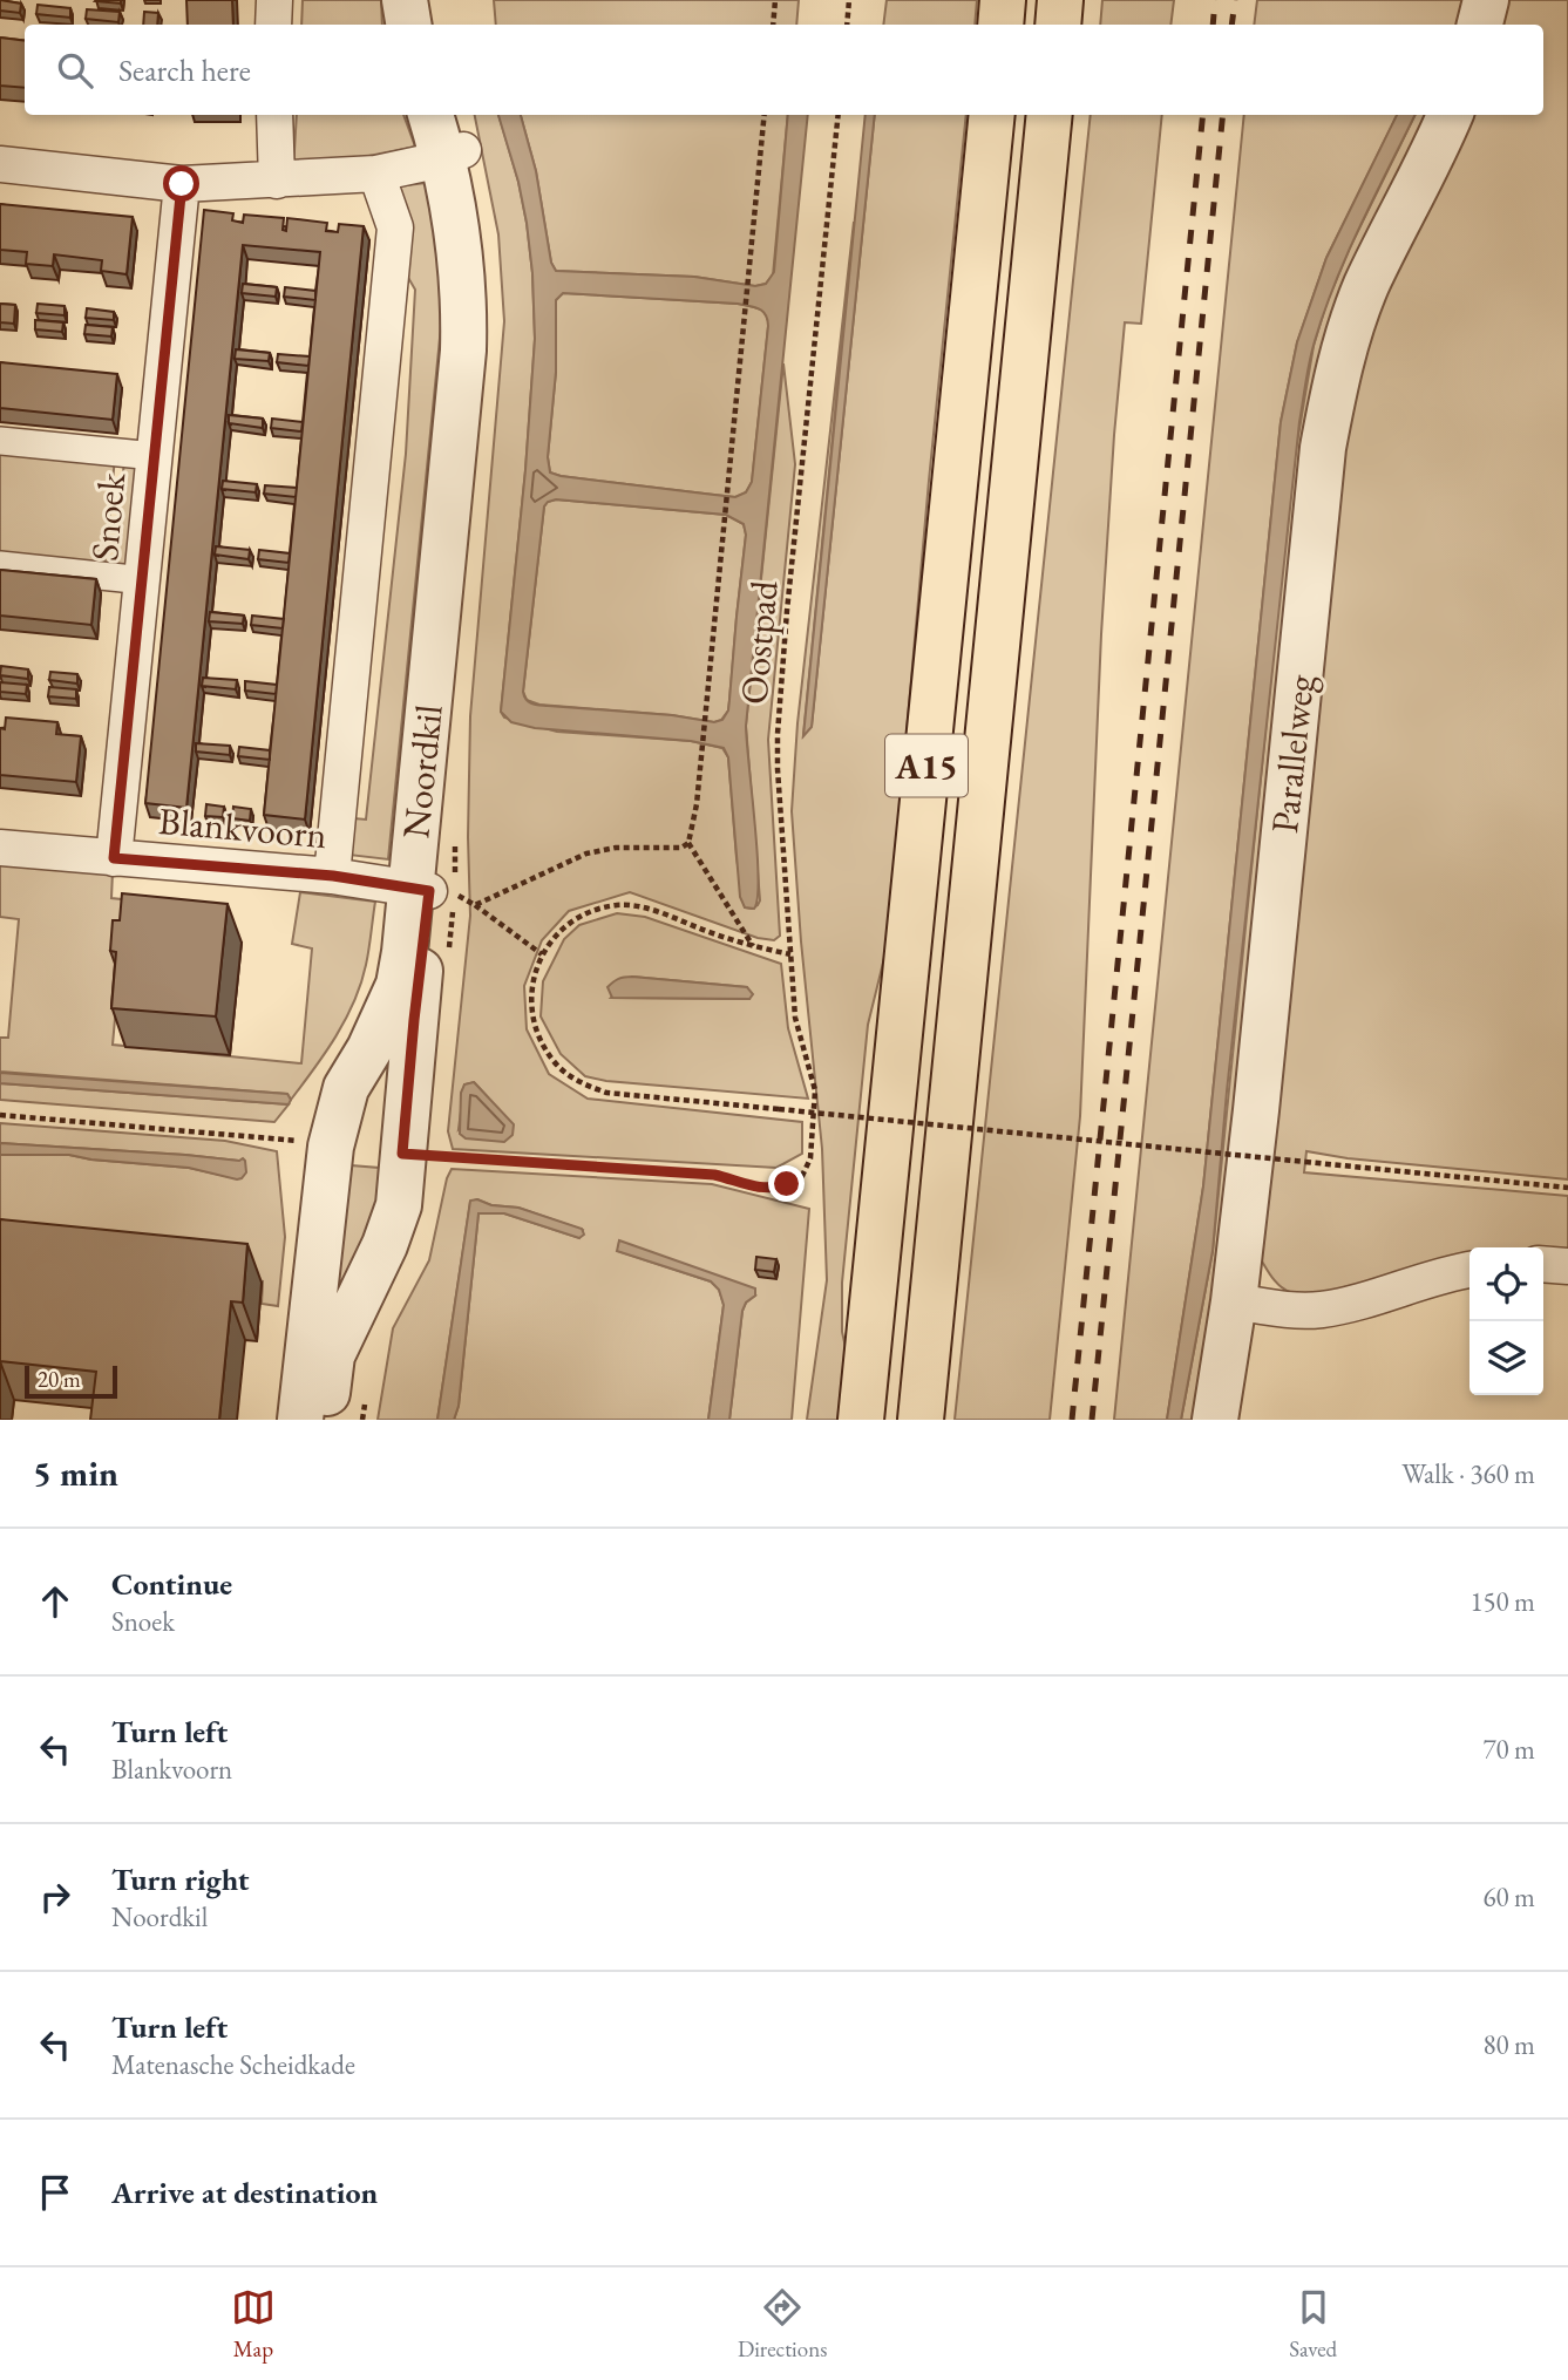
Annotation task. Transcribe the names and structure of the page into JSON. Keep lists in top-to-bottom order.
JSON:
{
  "streets": {
    "highway": ["A15"],
    "street": [
      "Snoek",
      "Parallelweg",
      "Noordkil",
      "Blankvoorn"
    ],
    "path": ["Oostpad"]
  },
  "crossings": [
    ["Snoek", "Blankvoorn"],
    ["Oostpad", "Noordkil"],
    ["Noordkil", "Blankvoorn"]
  ],
  "scale_bar": "20 m",
  "page": {
    "search": "Search here",
    "scale": "20 m",
    "heading": ["5 min", "Walk · 360 m"],
    "list": [
      ["Continue", "Snoek", "150 m"],
      ["Turn left", "Blankvoorn", "70 m"],
      ["Turn right", "Noordkil", "60 m"],
      ["Turn left", "Matenasche Scheidkade", "80 m"],
      "Arrive at destination"
    ],
    "nav": ["Map", "Directions", "Saved"]
  }
}
